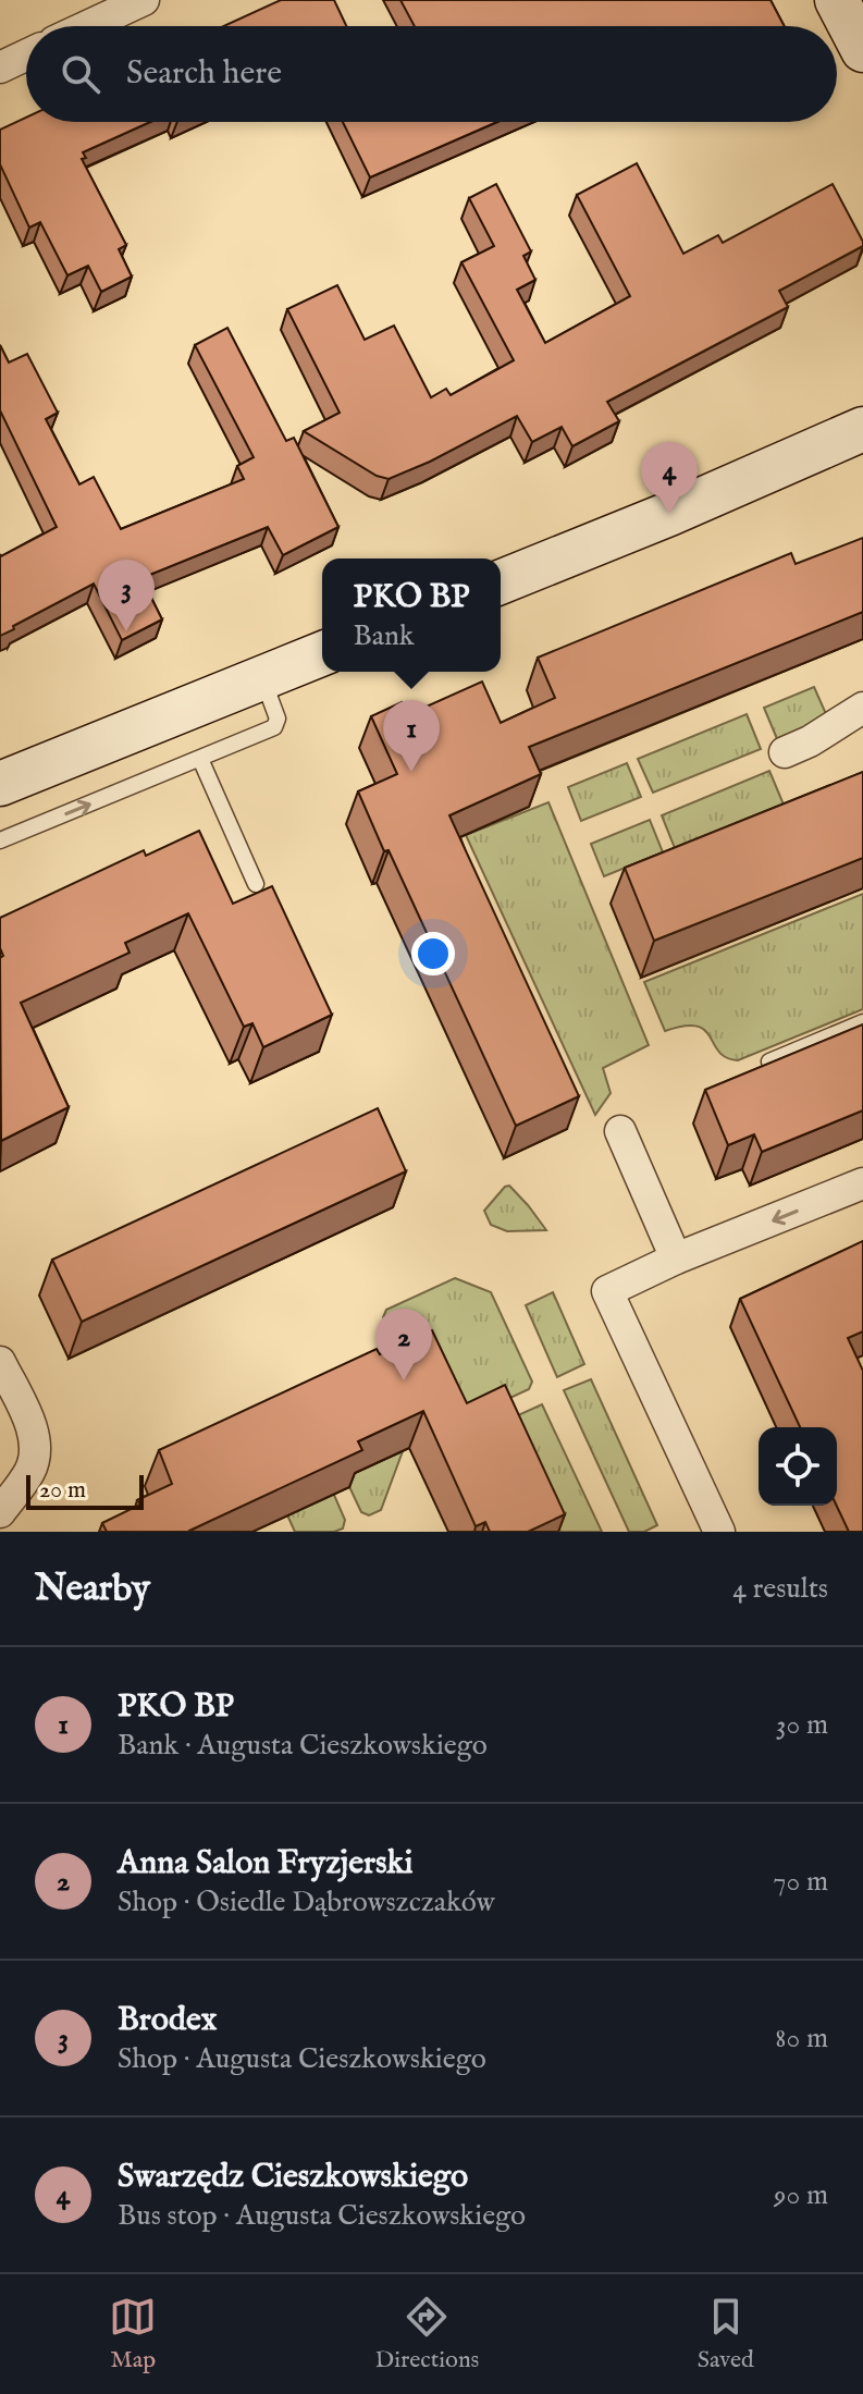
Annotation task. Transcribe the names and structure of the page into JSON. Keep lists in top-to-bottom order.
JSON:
{
  "scale_bar": "20 m",
  "page": {
    "search": "Search here",
    "pins": [
      "4",
      "3",
      "1",
      "2"
    ],
    "popup": ["PKO BP", "Bank"],
    "scale": "20 m",
    "heading": ["Nearby", "4 results"],
    "list": [
      {
        "mark": "1",
        "name": "PKO BP",
        "note": "Bank · Augusta Cieszkowskiego",
        "value": "30 m"
      },
      {
        "mark": "2",
        "name": "Anna Salon Fryzjerski",
        "note": "Shop · Osiedle Dąbrowszczaków",
        "value": "70 m"
      },
      {
        "mark": "3",
        "name": "Brodex",
        "note": "Shop · Augusta Cieszkowskiego",
        "value": "80 m"
      },
      {
        "mark": "4",
        "name": "Swarzędz Cieszkowskiego",
        "note": "Bus stop · Augusta Cieszkowskiego",
        "value": "90 m"
      }
    ],
    "nav": ["Map", "Directions", "Saved"]
  }
}
